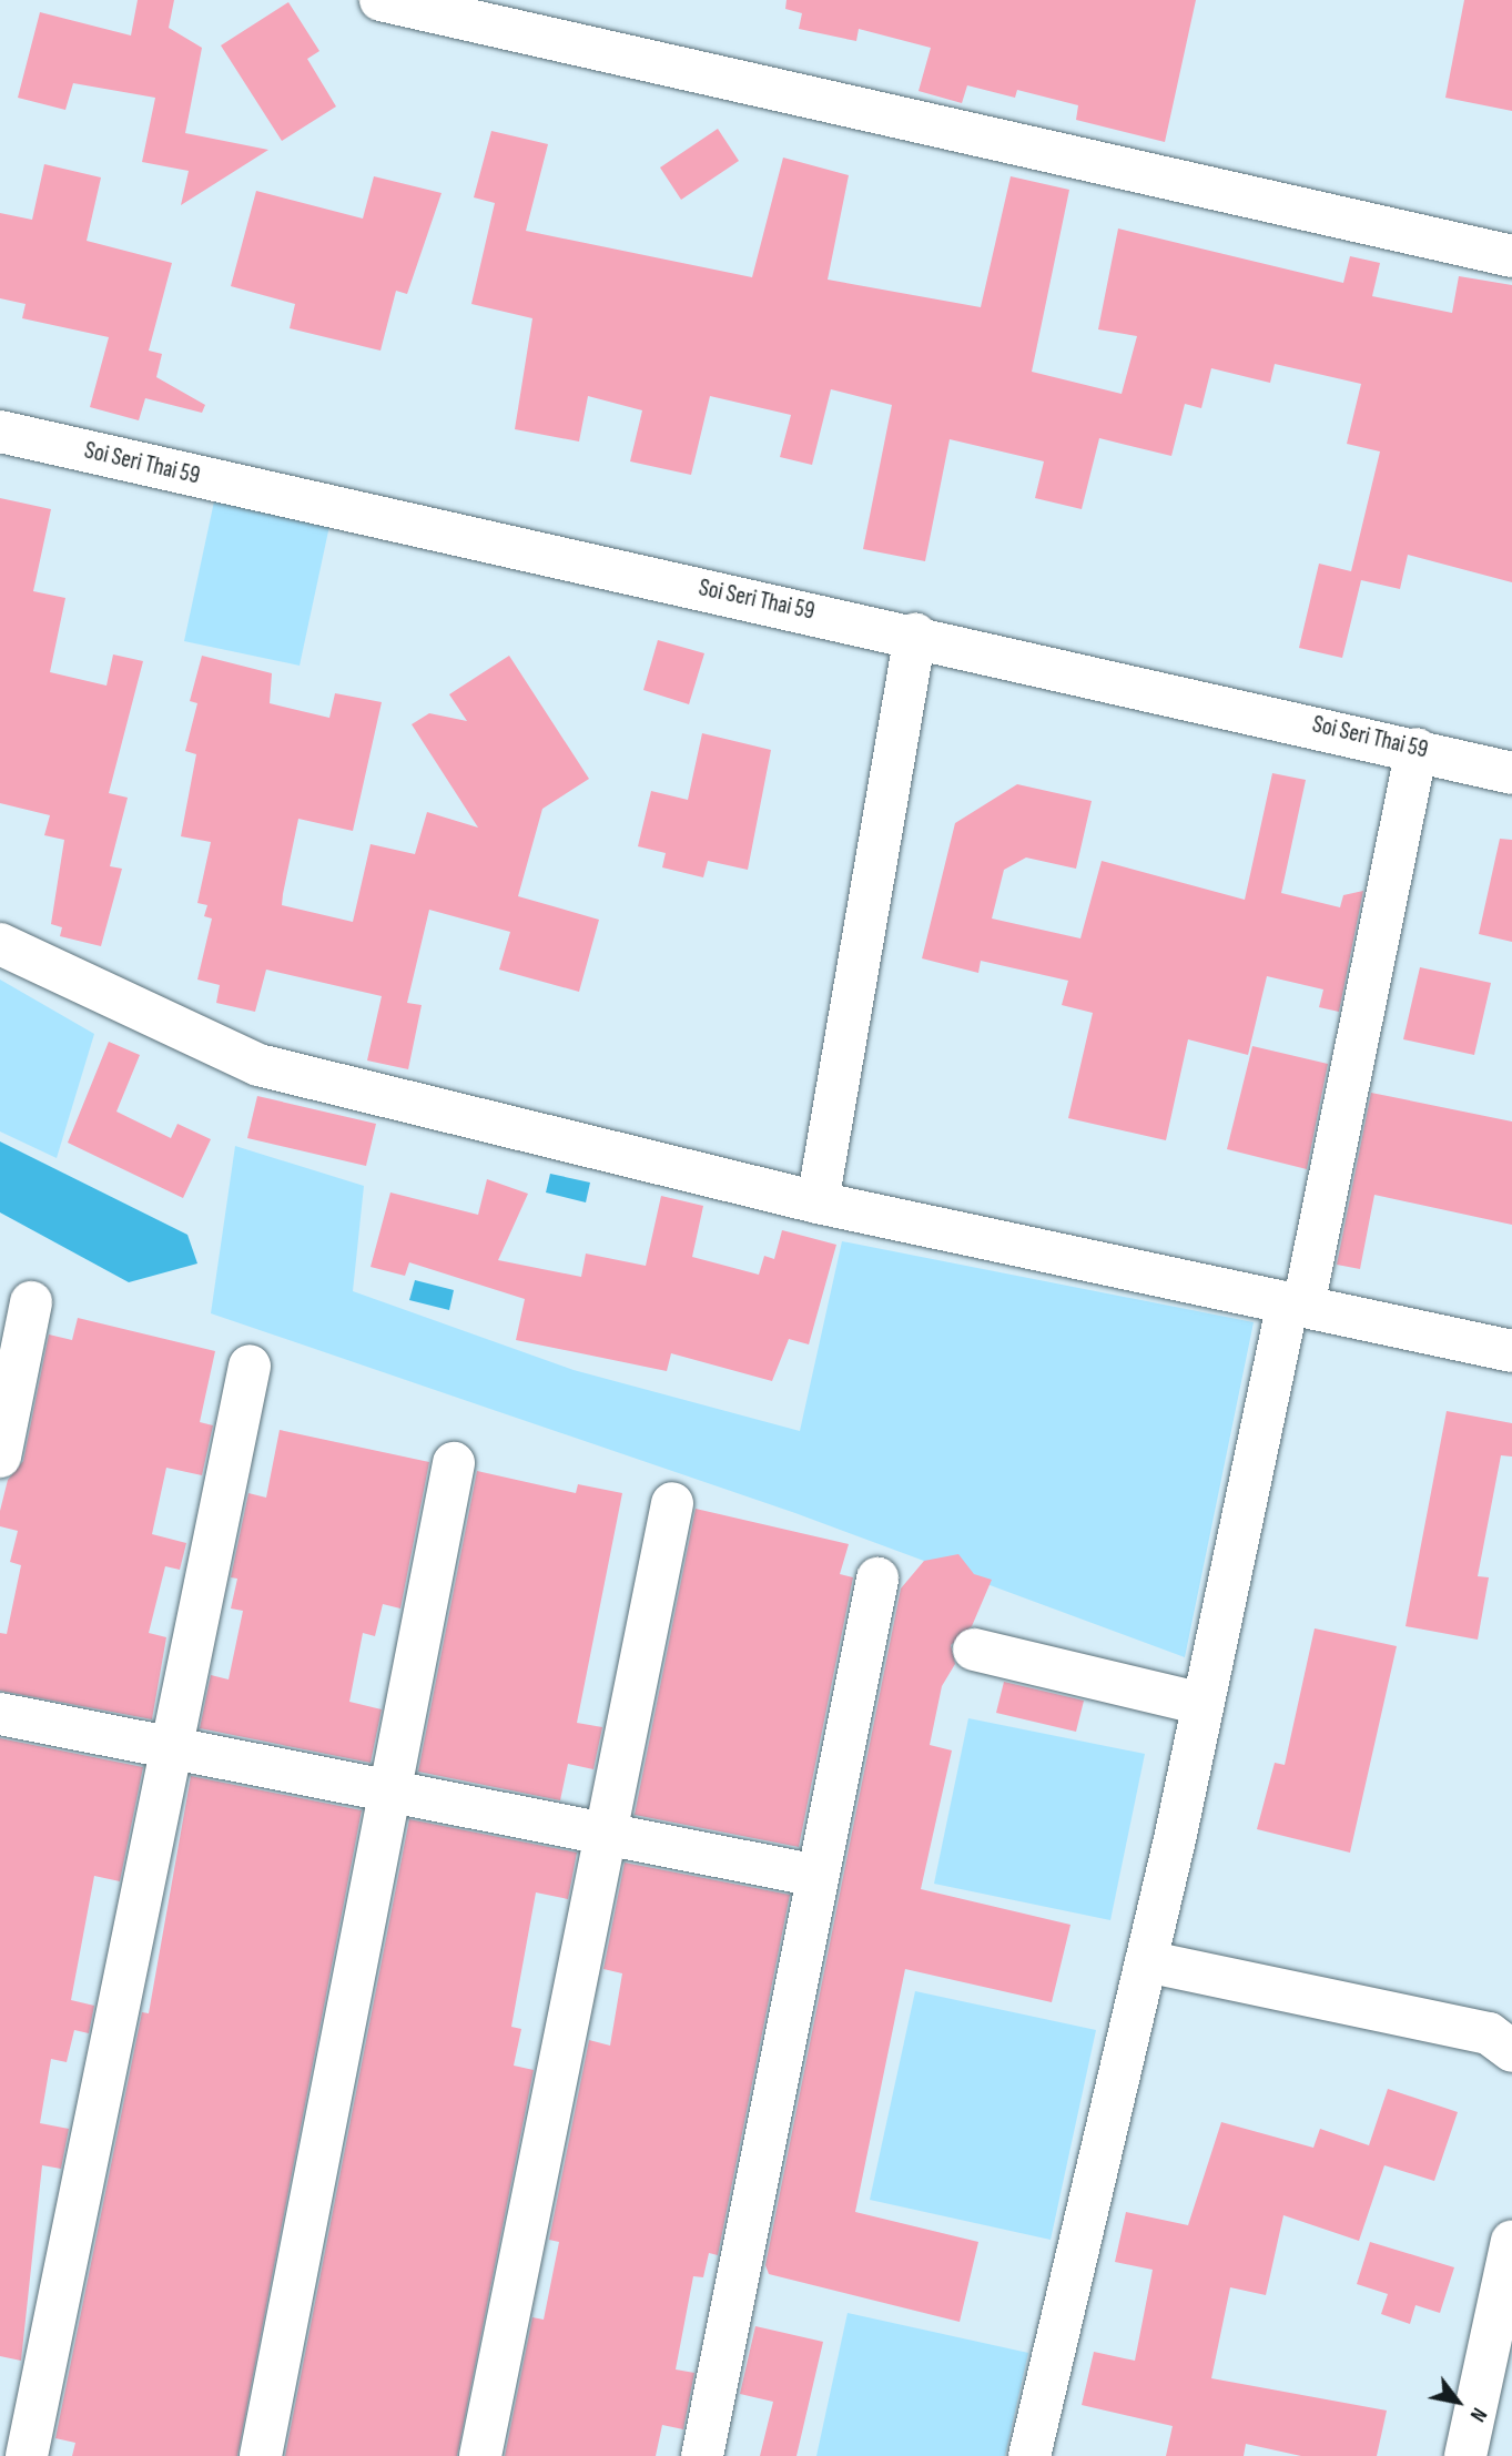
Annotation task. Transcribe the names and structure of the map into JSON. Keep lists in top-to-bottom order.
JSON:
{
  "streets": {
    "street": ["Soi Seri Thai 59"]
  },
  "north": "bottom right"
}
